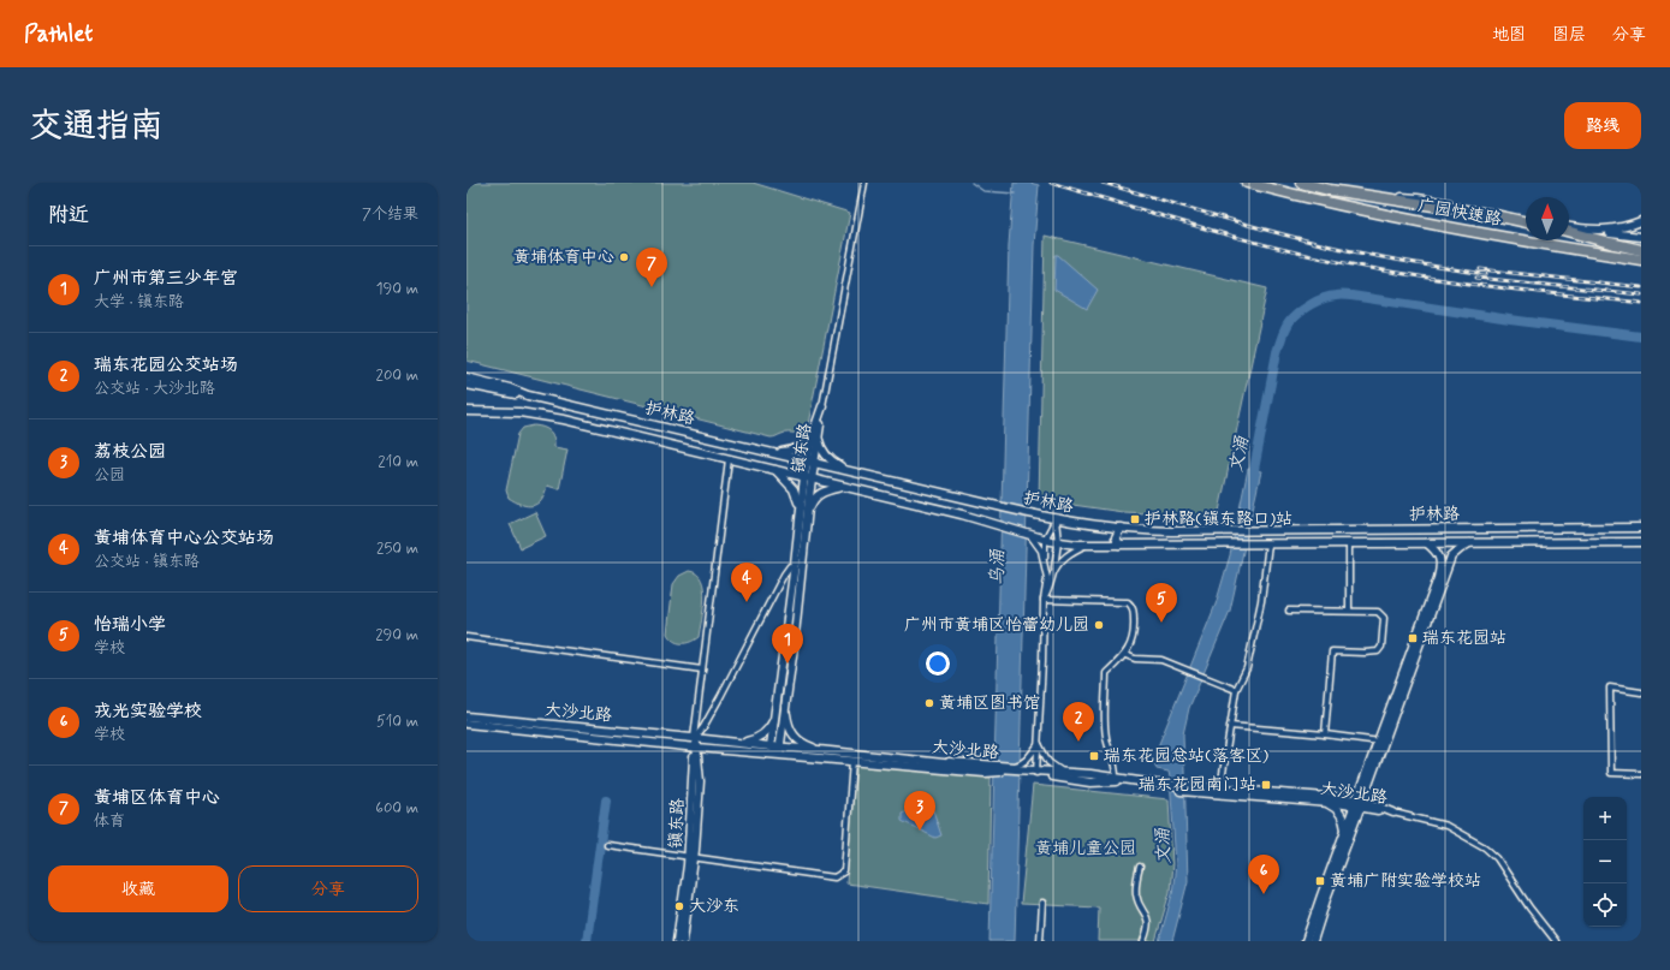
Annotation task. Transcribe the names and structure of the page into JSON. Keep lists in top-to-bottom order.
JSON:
{
  "streets": {
    "highway": ["广园快速路"],
    "street": ["护林路", "镇东路", "大沙北路"]
  },
  "crossings": [
    ["护林路", "镇东路"],
    ["镇东路", "大沙北路"]
  ],
  "water": ["文涌", "乌涌"],
  "parks": ["黄埔儿童公园"],
  "places": {
    "other": [
      "黄埔体育中心",
      "广州市黄埔区怡蕾幼儿园",
      "黄埔区图书馆",
      "大沙东"
    ],
    "transit": [
      "护林路(镇东路口)站",
      "瑞东花园站",
      "瑞东花园总站(落客区)",
      "瑞东花园南门站",
      "黄埔广附实验学校站"
    ]
  },
  "north": "top",
  "page": {
    "header": "Pathlet",
    "nav": ["地图", "图层", "分享"],
    "title": "交通指南",
    "buttons": [
      "路线",
      ["收藏", "分享"]
    ],
    "heading": ["附近", "7个结果"],
    "list": [
      {
        "mark": "1",
        "name": "广州市第三少年宫",
        "note": "大学 · 镇东路",
        "value": "190 m"
      },
      {
        "mark": "2",
        "name": "瑞东花园公交站场",
        "note": "公交站 · 大沙北路",
        "value": "200 m"
      },
      {
        "mark": "3",
        "name": "荔枝公园",
        "note": "公园",
        "value": "210 m"
      },
      {
        "mark": "4",
        "name": "黄埔体育中心公交站场",
        "note": "公交站 · 镇东路",
        "value": "250 m"
      },
      {
        "mark": "5",
        "name": "怡瑞小学",
        "note": "学校",
        "value": "290 m"
      },
      {
        "mark": "6",
        "name": "戎光实验学校",
        "note": "学校",
        "value": "510 m"
      },
      {
        "mark": "7",
        "name": "黄埔区体育中心",
        "note": "体育",
        "value": "600 m"
      }
    ],
    "pins": [
      "7",
      "4",
      "5",
      "1",
      "2",
      "3",
      "6"
    ],
    "map_buttons": ["+", "−"]
  }
}
